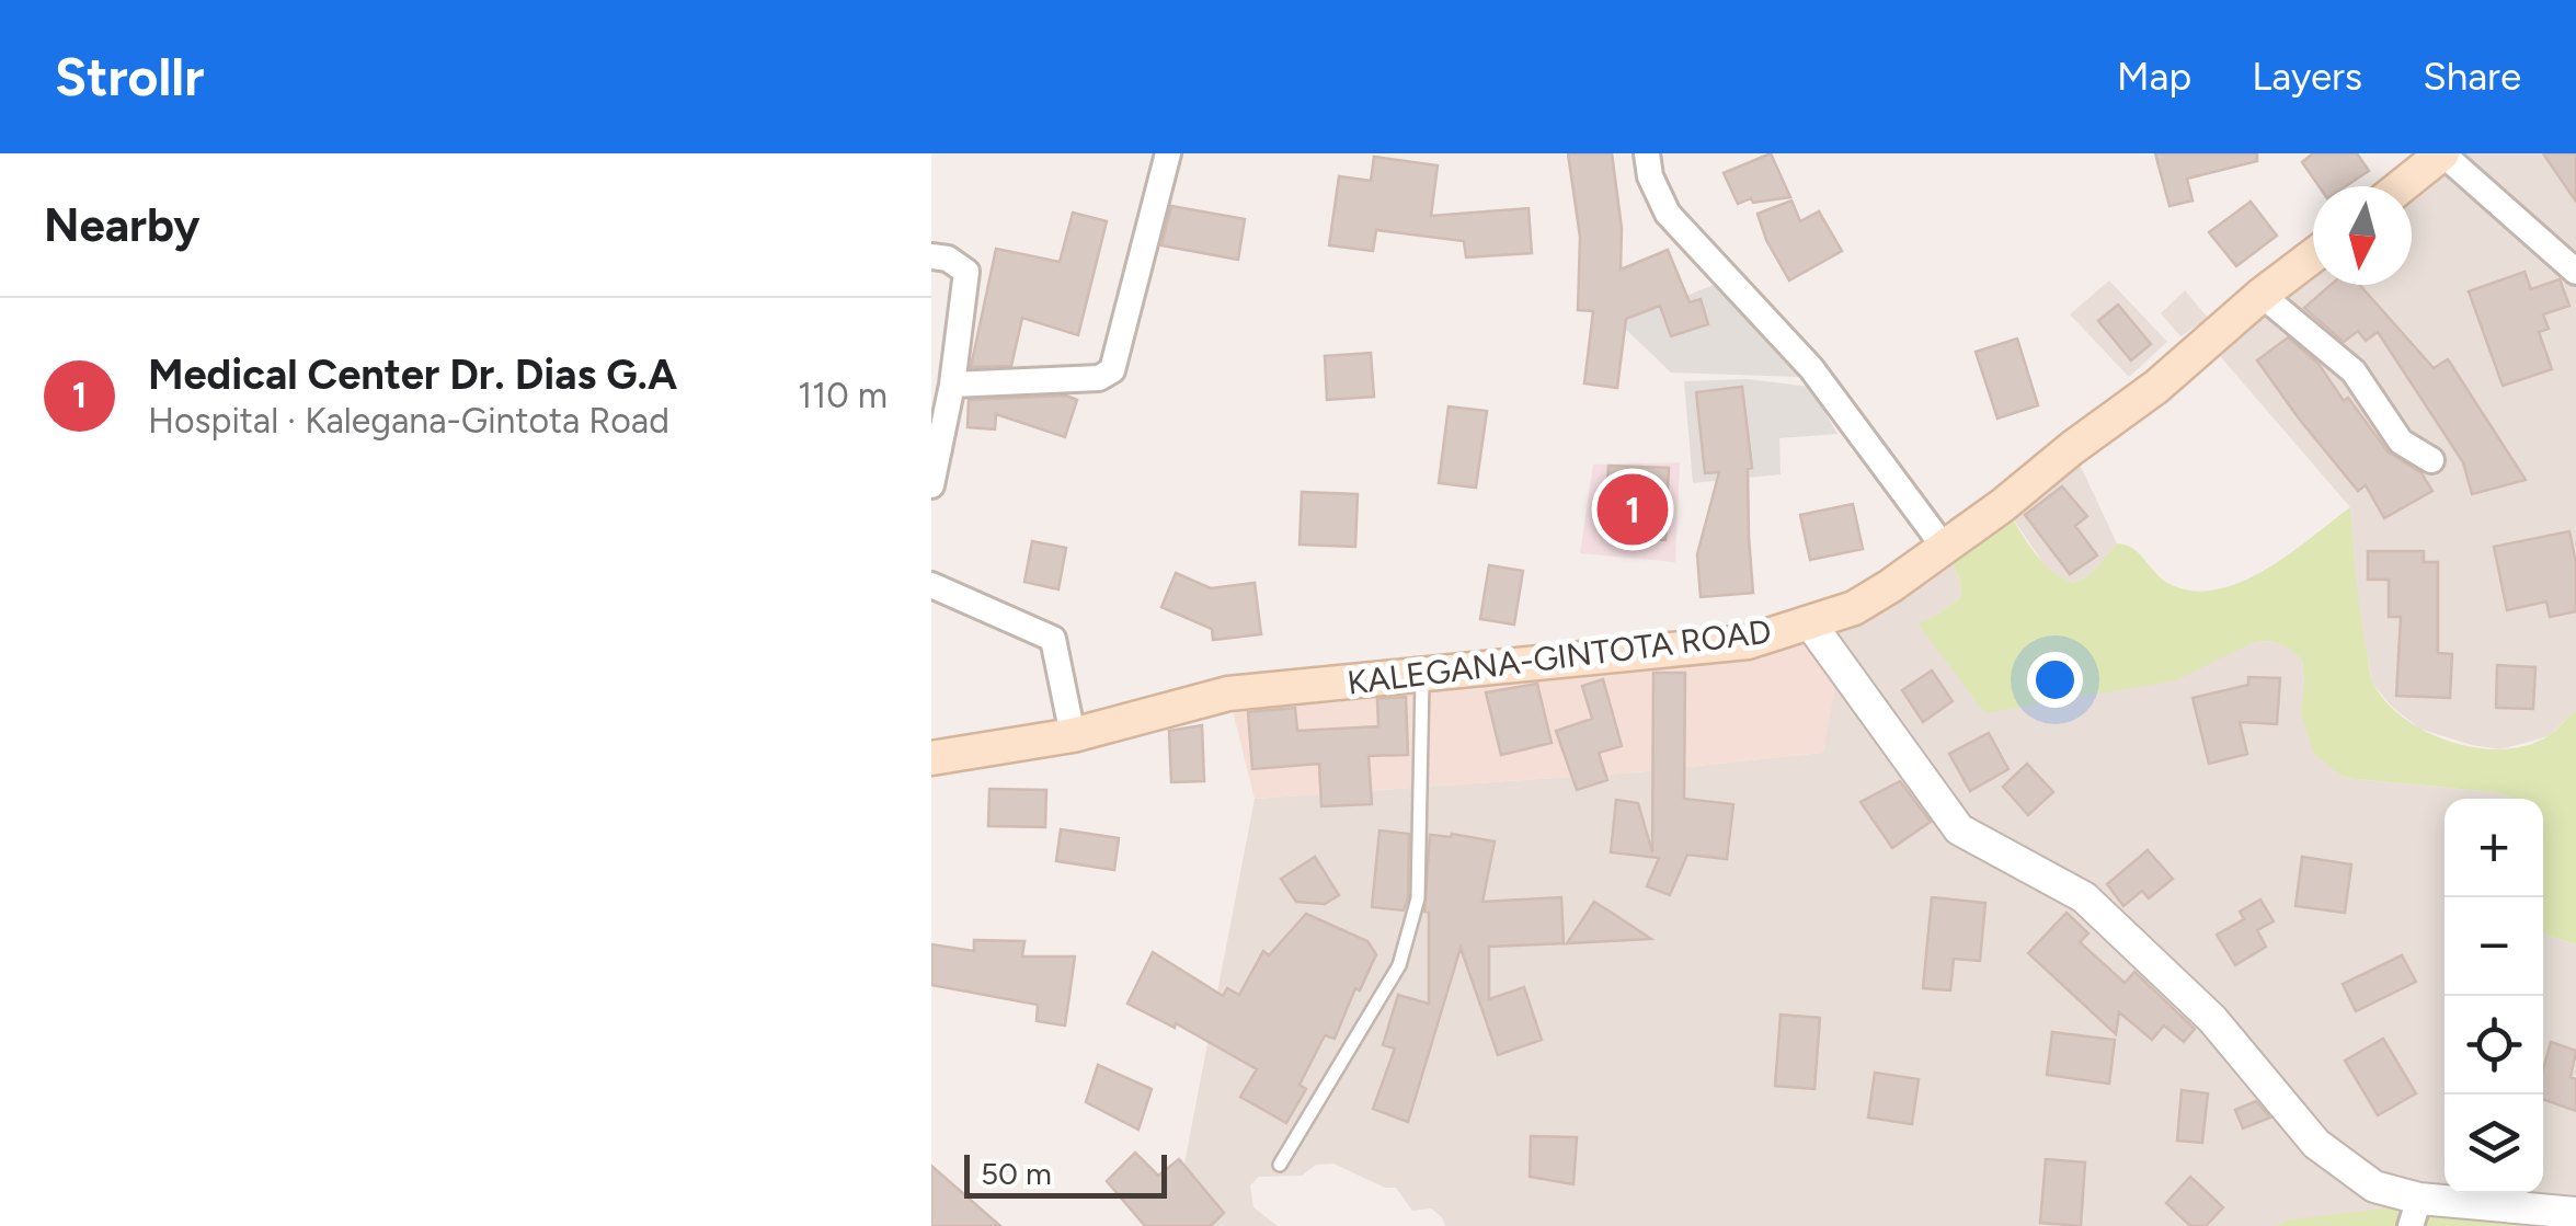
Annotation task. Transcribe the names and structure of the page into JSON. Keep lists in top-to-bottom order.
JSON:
{
  "streets": {
    "main road": ["KALEGANA-GINTOTA ROAD"]
  },
  "scale_bar": "50 m",
  "north": "bottom",
  "page": {
    "header": "Strollr",
    "nav": ["Map", "Layers", "Share"],
    "heading": "Nearby",
    "list": [
      {
        "mark": "1",
        "name": "Medical Center Dr. Dias G.A",
        "note": "Hospital · Kalegana-Gintota Road",
        "value": "110 m"
      }
    ],
    "pins": "1",
    "map_buttons": ["+", "−"],
    "scale": "50 m"
  }
}
